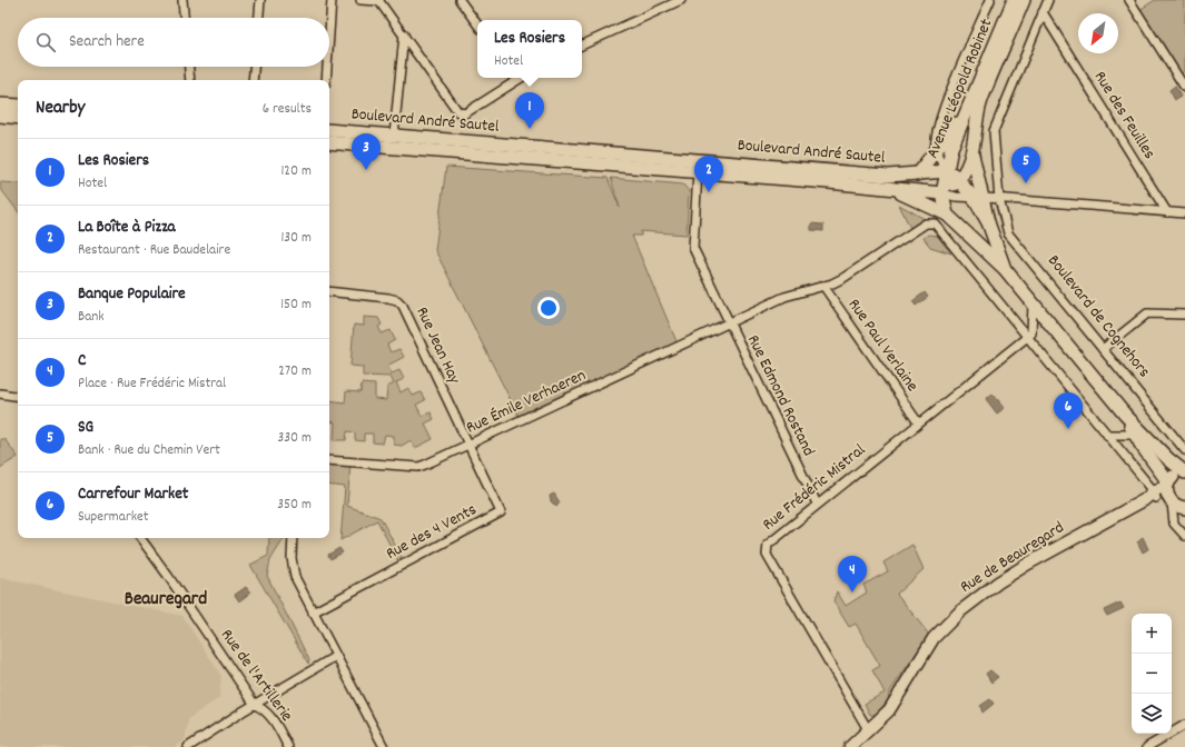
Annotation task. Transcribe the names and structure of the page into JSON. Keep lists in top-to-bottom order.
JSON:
{
  "streets": {
    "main road": ["Avenue Léopold Robinet", "Boulevard André Sautel"],
    "street": [
      "Rue des Feuilles",
      "Boulevard de Cognehors",
      "Rue Jean Hay",
      "Rue Paul Verlaine",
      "Rue Edmond Rostand",
      "Rue Émile Verhaeren",
      "Rue Frédéric Mistral",
      "Rue des 4 Vents",
      "Rue de Beauregard",
      "Rue de l'Artillerie"
    ]
  },
  "crossings": [
    ["Avenue Léopold Robinet", "Boulevard André Sautel"],
    ["Boulevard André Sautel", "Rue Edmond Rostand"],
    ["Rue Jean Hay", "Rue Émile Verhaeren"],
    ["Rue Jean Hay", "Rue des 4 Vents"],
    ["Rue Paul Verlaine", "Rue Émile Verhaeren"],
    ["Rue Paul Verlaine", "Rue Frédéric Mistral"],
    ["Rue Edmond Rostand", "Rue Émile Verhaeren"],
    ["Rue Edmond Rostand", "Rue Frédéric Mistral"],
    ["Rue Émile Verhaeren", "Rue Frédéric Mistral"],
    ["Rue Émile Verhaeren", "Rue des 4 Vents"],
    ["Rue Frédéric Mistral", "Rue de Beauregard"]
  ],
  "districts": ["Beauregard"],
  "north": "bottom left",
  "page": {
    "search": "Search here",
    "popup": ["Les Rosiers", "Hotel"],
    "heading": ["Nearby", "6 results"],
    "pins": [
      "1",
      "3",
      "5",
      "2",
      "6",
      "4"
    ],
    "list": [
      {
        "mark": "1",
        "name": "Les Rosiers",
        "note": "Hotel",
        "value": "120 m"
      },
      {
        "mark": "2",
        "name": "La Boîte à Pizza",
        "note": "Restaurant · Rue Baudelaire",
        "value": "130 m"
      },
      {
        "mark": "3",
        "name": "Banque Populaire",
        "note": "Bank",
        "value": "150 m"
      },
      {
        "mark": "4",
        "name": "C",
        "note": "Place · Rue Frédéric Mistral",
        "value": "270 m"
      },
      {
        "mark": "5",
        "name": "SG",
        "note": "Bank · Rue du Chemin Vert",
        "value": "330 m"
      },
      {
        "mark": "6",
        "name": "Carrefour Market",
        "note": "Supermarket",
        "value": "350 m"
      }
    ],
    "map_buttons": ["+", "−"]
  }
}
